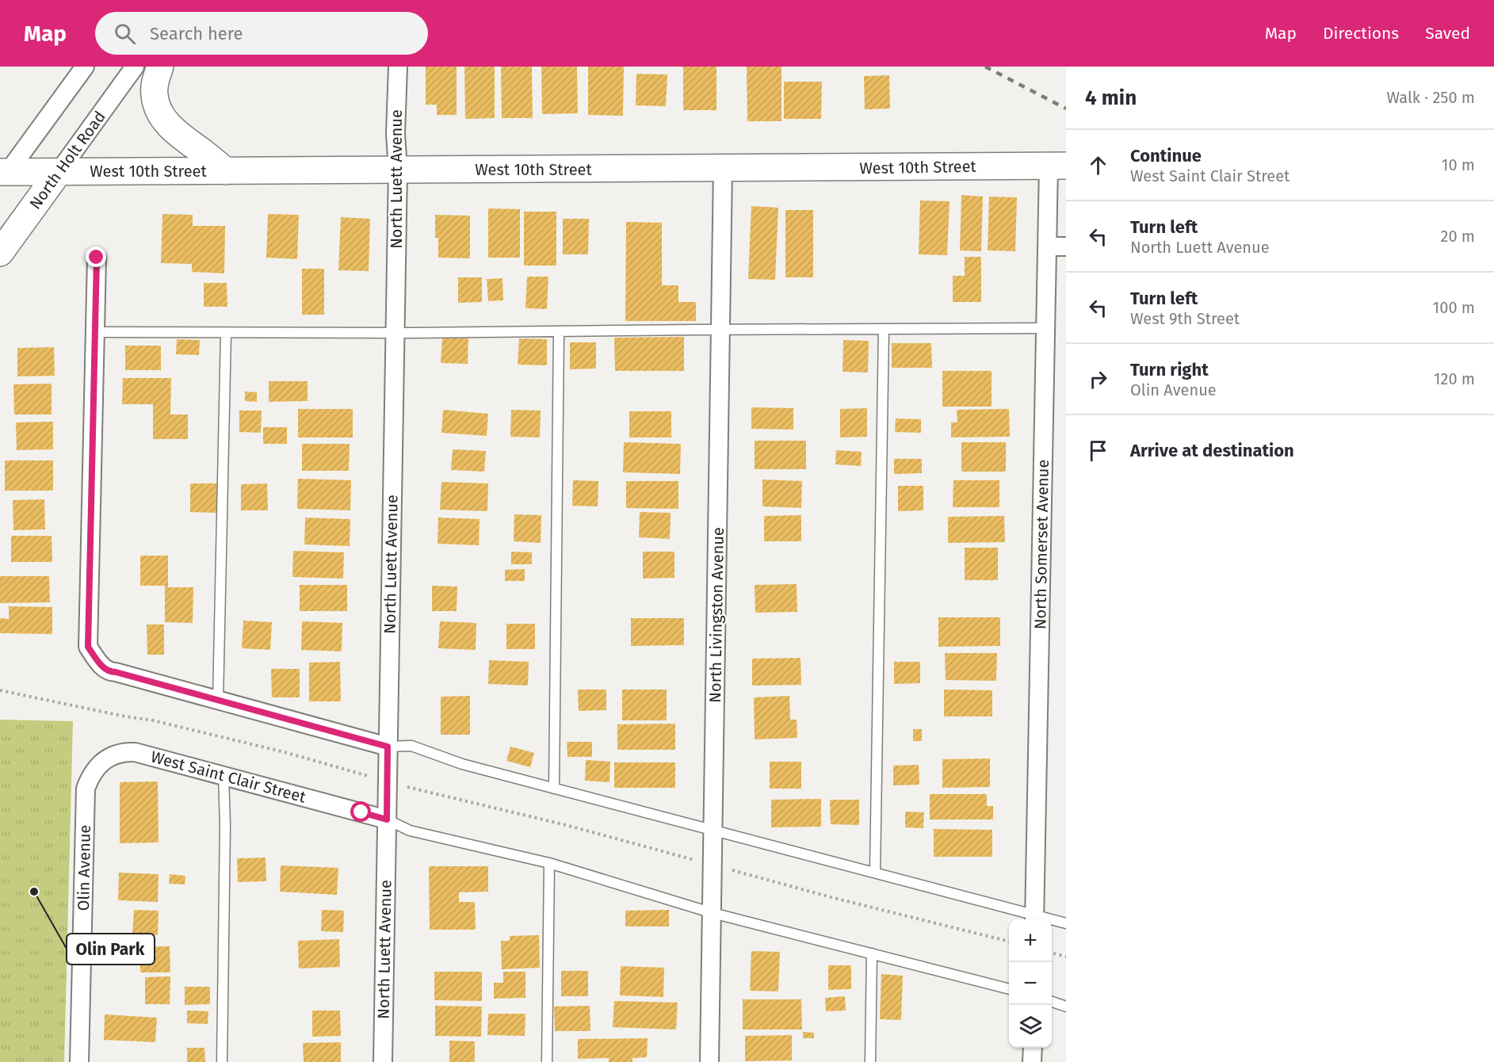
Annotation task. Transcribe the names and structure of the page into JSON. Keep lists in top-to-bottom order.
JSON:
{
  "streets": {
    "main road": ["North Holt Road", "West 10th Street"],
    "street": [
      "North Luett Avenue",
      "North Somerset Avenue",
      "North Livingston Avenue",
      "West Saint Clair Street",
      "Olin Avenue"
    ]
  },
  "crossings": [
    ["North Holt Road", "West 10th Street"],
    ["West 10th Street", "North Luett Avenue"],
    ["West 10th Street", "North Somerset Avenue"],
    ["West 10th Street", "North Livingston Avenue"],
    ["North Luett Avenue", "West Saint Clair Street"],
    ["West Saint Clair Street", "Olin Avenue"]
  ],
  "places": ["Olin Park"],
  "page": {
    "header": "Map",
    "search": "Search here",
    "nav": ["Map", "Directions", "Saved"],
    "heading": ["4 min", "Walk · 250 m"],
    "list": [
      ["Continue", "West Saint Clair Street", "10 m"],
      ["Turn left", "North Luett Avenue", "20 m"],
      ["Turn left", "West 9th Street", "100 m"],
      ["Turn right", "Olin Avenue", "120 m"],
      "Arrive at destination"
    ],
    "map_buttons": ["+", "−"]
  }
}
